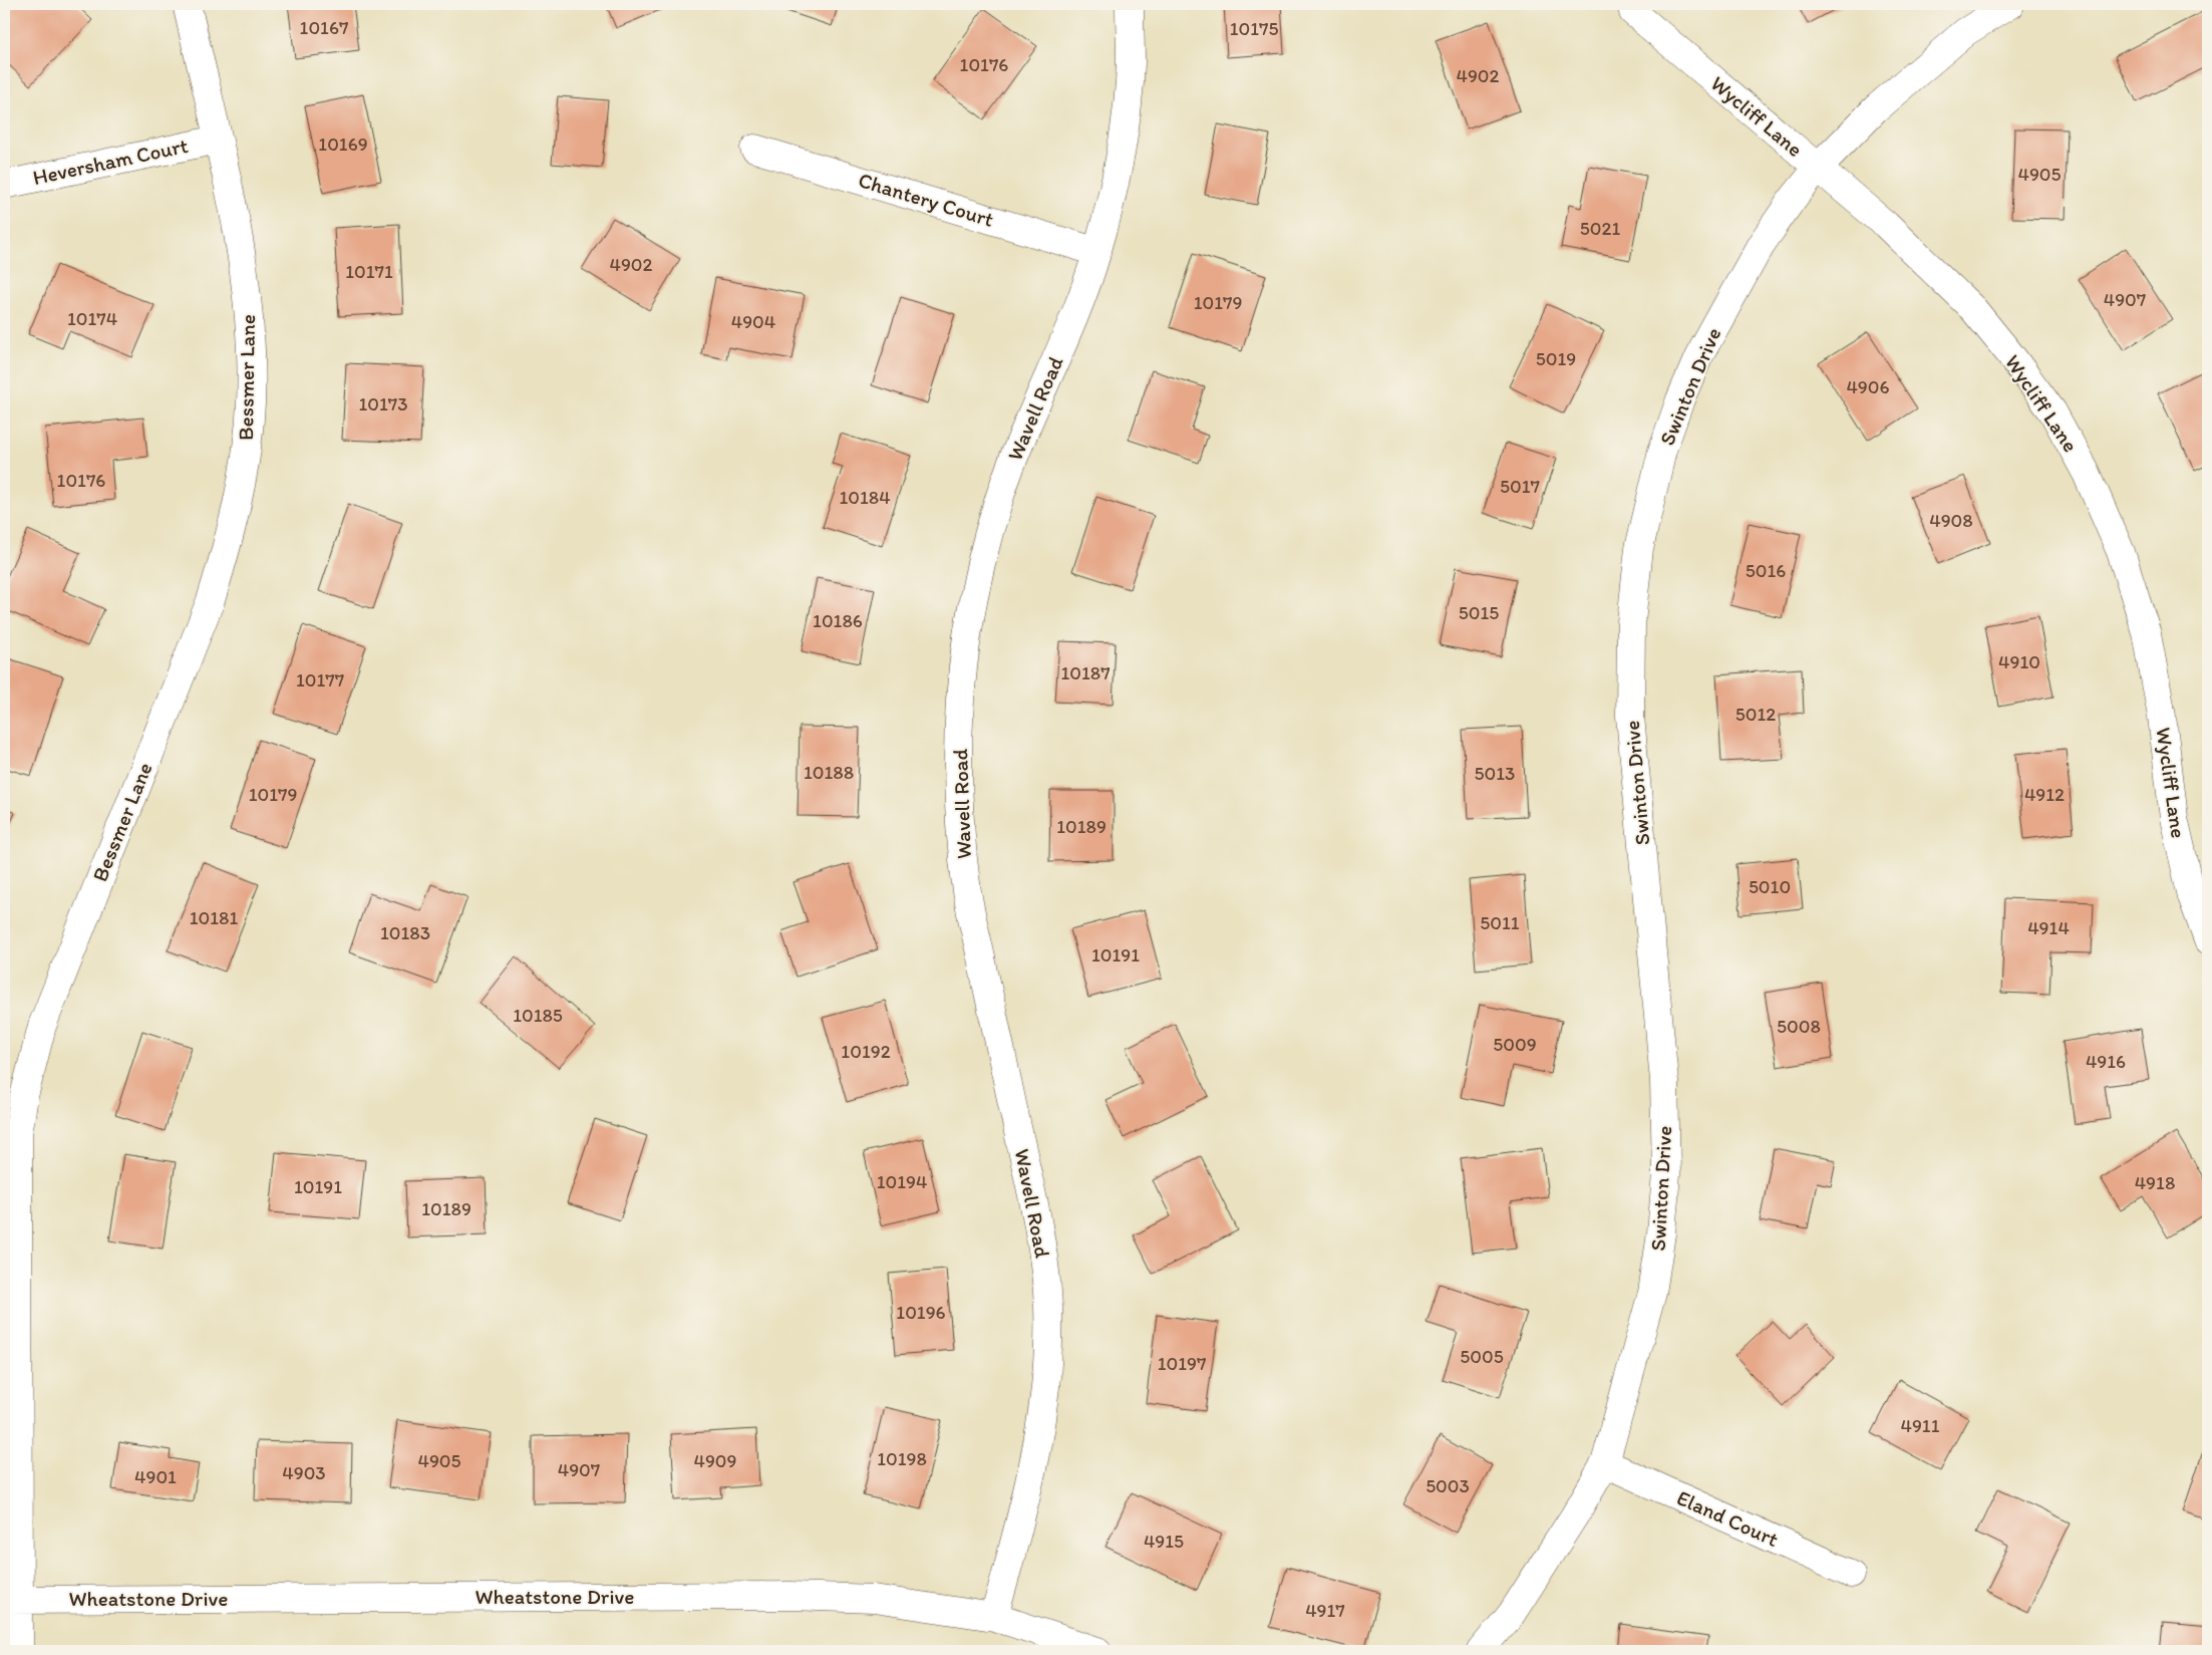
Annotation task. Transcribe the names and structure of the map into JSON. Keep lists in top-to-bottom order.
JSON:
{
  "streets": {
    "street": [
      "Wycliff Lane",
      "Heversham Court",
      "Chantery Court",
      "Bessmer Lane",
      "Swinton Drive",
      "Wavell Road",
      "Eland Court",
      "Wheatstone Drive"
    ]
  },
  "crossings": [
    ["Wycliff Lane", "Swinton Drive"],
    ["Heversham Court", "Bessmer Lane"],
    ["Chantery Court", "Wavell Road"],
    ["Bessmer Lane", "Wheatstone Drive"],
    ["Swinton Drive", "Eland Court"],
    ["Wavell Road", "Wheatstone Drive"]
  ],
  "house_numbers": [
    "10167",
    "10175",
    "10176",
    "4902",
    "10169",
    "4905",
    "5021",
    "4902",
    "10171",
    "4907",
    "10179",
    "10174",
    "4904",
    "5019",
    "4906",
    "10173",
    "10176",
    "5017",
    "10184",
    "4908",
    "5016",
    "5015",
    "10186",
    "4910",
    "10187",
    "10177",
    "5012",
    "10188",
    "5013",
    "10179",
    "4912",
    "10189",
    "5010",
    "10181",
    "5011",
    "4914",
    "10183",
    "10191",
    "10185",
    "5008",
    "5009",
    "10192",
    "4916",
    "10194",
    "4918",
    "10191",
    "10189",
    "10196",
    "5005",
    "10197",
    "4911",
    "10198",
    "4905",
    "4909",
    "4907",
    "4903",
    "4901",
    "5003",
    "4915",
    "4917"
  ]
}
